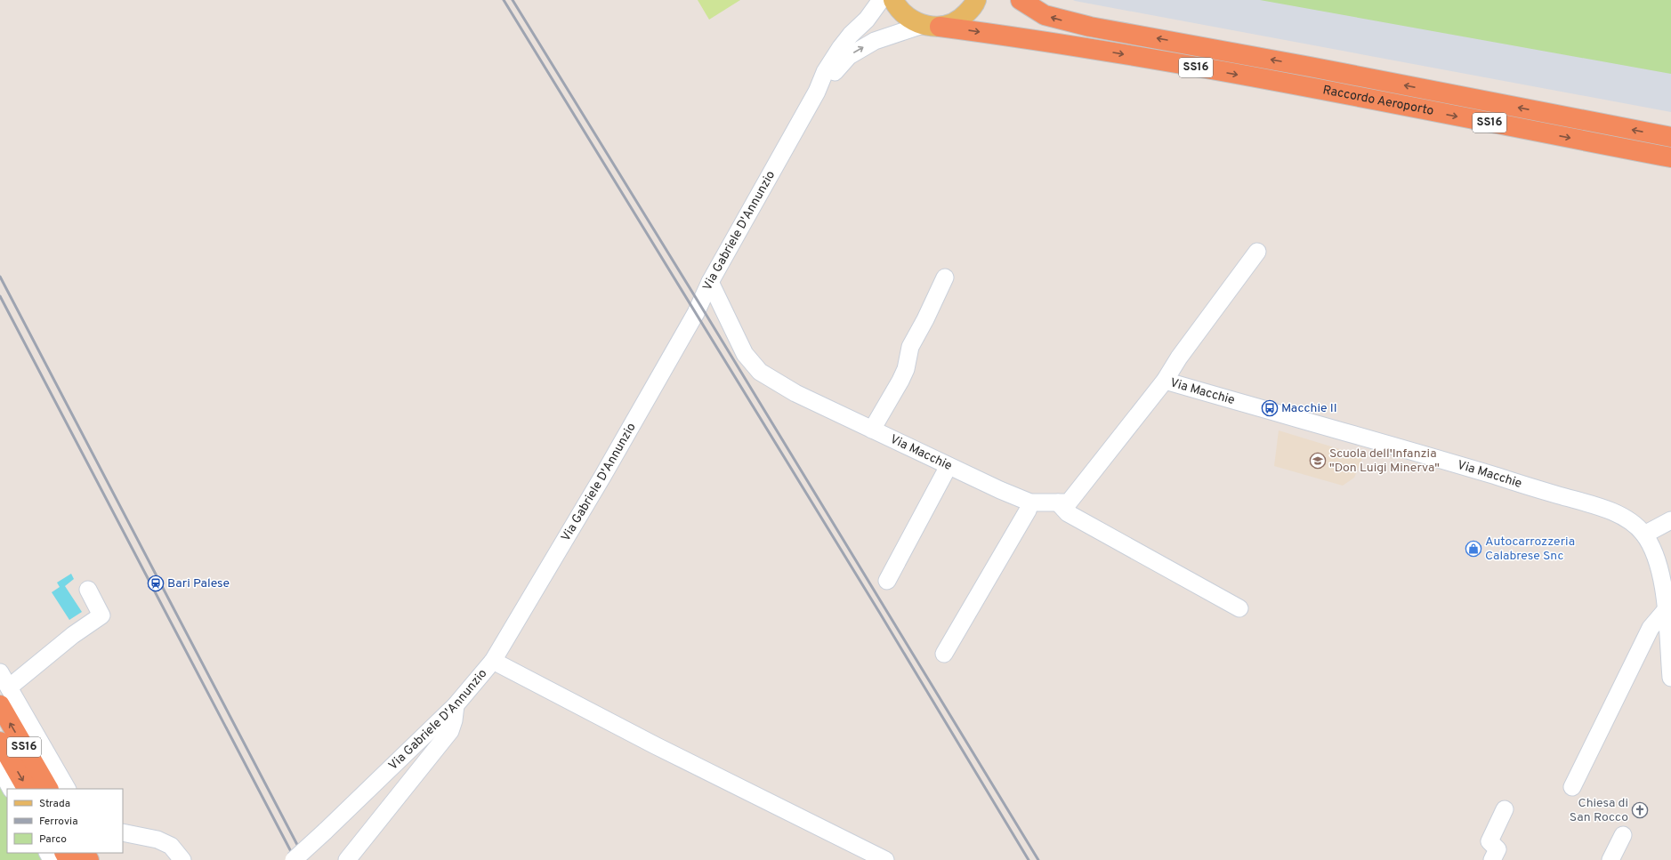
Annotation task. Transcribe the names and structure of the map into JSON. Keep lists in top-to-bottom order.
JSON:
{
  "streets": {
    "highway": ["SS16", "Raccordo Aeroporto"],
    "street": ["Via Gabriele D'Annunzio", "Via Macchie"]
  },
  "crossings": [
    ["Via Gabriele D'Annunzio", "Via Macchie"]
  ],
  "places": {
    "bus stop": ["Macchie II"],
    "school or university": ["Scuola dell'Infanzia \"Don Luigi Minerva\""],
    "shop": ["Autocarrozzeria Calabrese Snc"],
    "station": ["Bari Palese"],
    "church": ["Chiesa di San Rocco"]
  },
  "legend": ["Strada", "Ferrovia", "Parco"]
}
